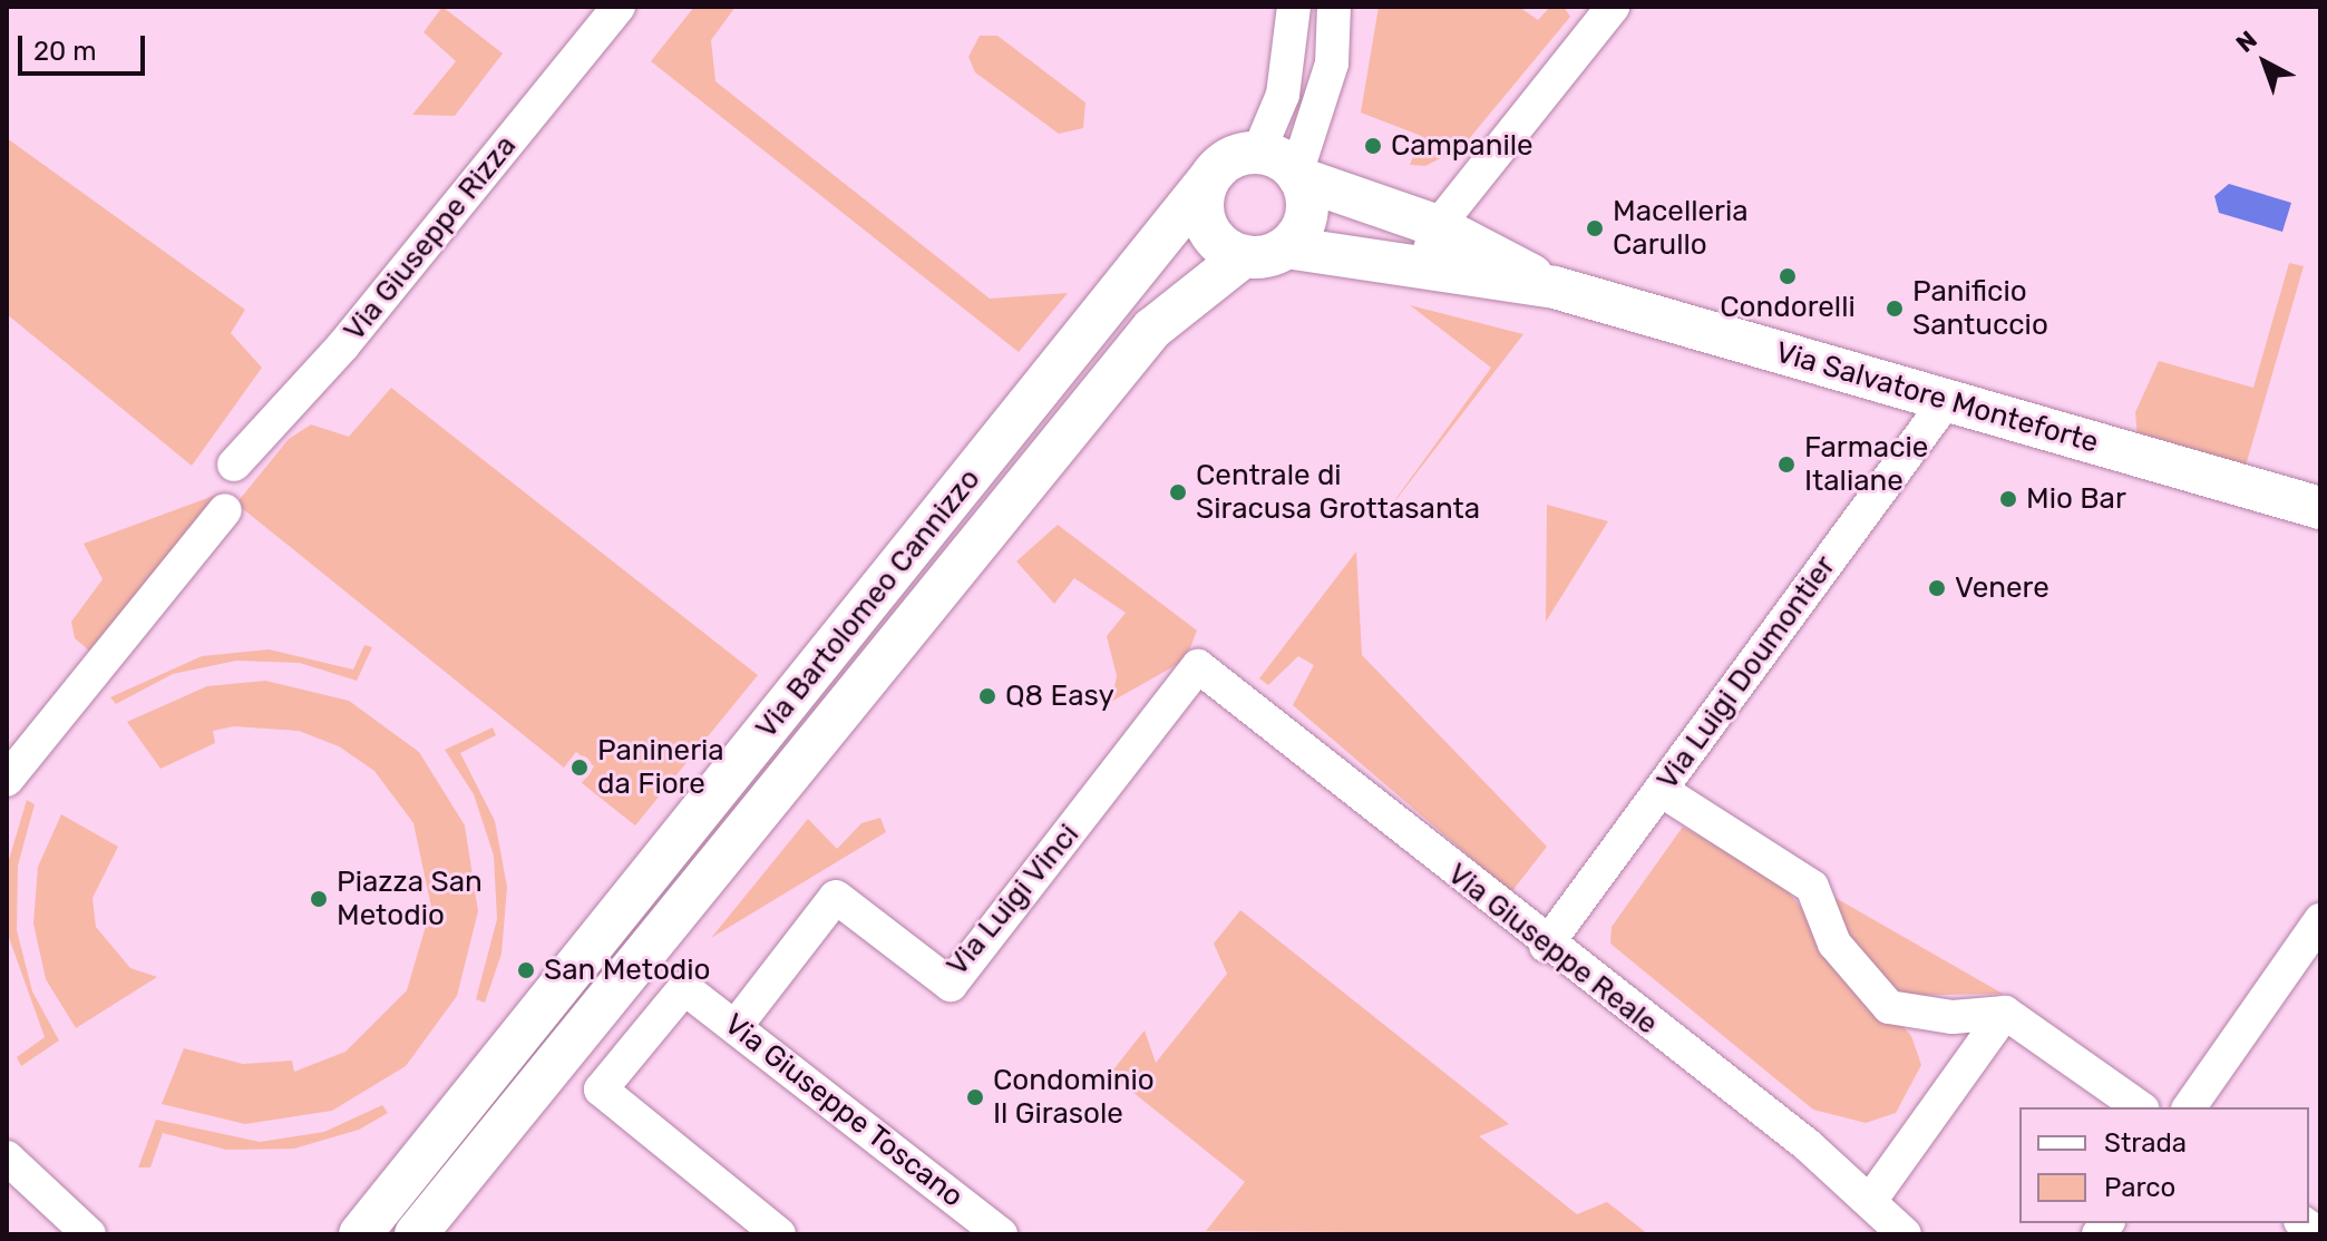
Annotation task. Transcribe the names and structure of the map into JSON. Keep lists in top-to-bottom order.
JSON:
{
  "streets": {
    "street": [
      "Via Giuseppe Rizza",
      "Via Salvatore Monteforte",
      "Via Bartolomeo Cannizzo",
      "Via Luigi Doumontier",
      "Via Luigi Vinci",
      "Via Giuseppe Reale",
      "Via Giuseppe Toscano"
    ]
  },
  "crossings": [
    ["Via Salvatore Monteforte", "Via Luigi Doumontier"],
    ["Via Luigi Doumontier", "Via Giuseppe Reale"],
    ["Via Luigi Vinci", "Via Giuseppe Reale"],
    ["Via Luigi Vinci", "Via Giuseppe Toscano"]
  ],
  "places": [
    "Campanile",
    "Macelleria Carullo",
    "Condorelli",
    "Panificio Santuccio",
    "Farmacie Italiane",
    "Centrale di Siracusa Grottasanta",
    "Mio Bar",
    "Venere",
    "Q8 Easy",
    "Panineria da Fiore",
    "Piazza San Metodio",
    "San Metodio",
    "Condominio Il Girasole"
  ],
  "legend": ["Strada", "Parco"],
  "scale_bar": "20 m",
  "north": "top left"
}
